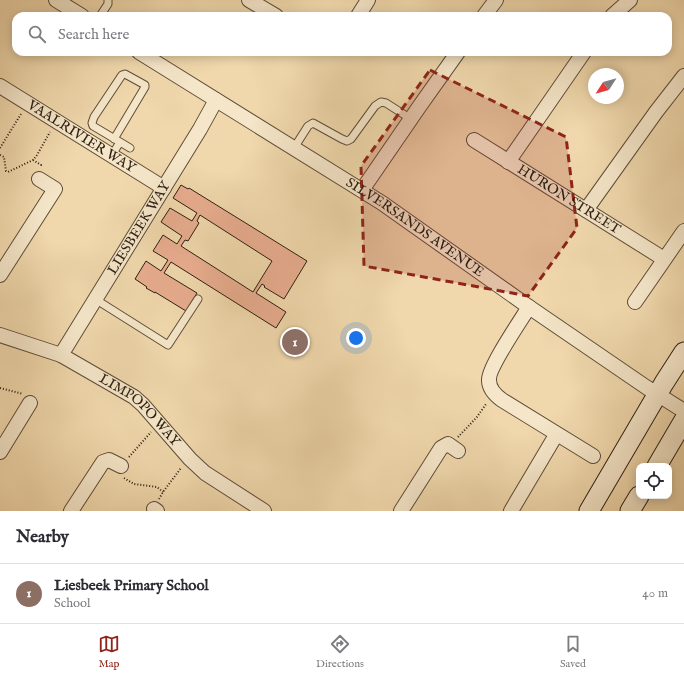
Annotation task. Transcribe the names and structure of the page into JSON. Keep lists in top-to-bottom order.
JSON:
{
  "streets": {
    "street": [
      "VAALRIVIER WAY",
      "HURON STREET",
      "SILVERSANDS AVENUE",
      "LIESBEEK WAY",
      "LIMPOPO WAY"
    ]
  },
  "crossings": [
    ["VAALRIVIER WAY", "LIESBEEK WAY"],
    ["SILVERSANDS AVENUE", "LIESBEEK WAY"],
    ["LIESBEEK WAY", "LIMPOPO WAY"]
  ],
  "north": "bottom left",
  "page": {
    "search": "Search here",
    "pins": "1",
    "heading": "Nearby",
    "list": [
      {
        "mark": "1",
        "name": "Liesbeek Primary School",
        "note": "School",
        "value": "40 m"
      }
    ],
    "nav": ["Map", "Directions", "Saved"]
  }
}
